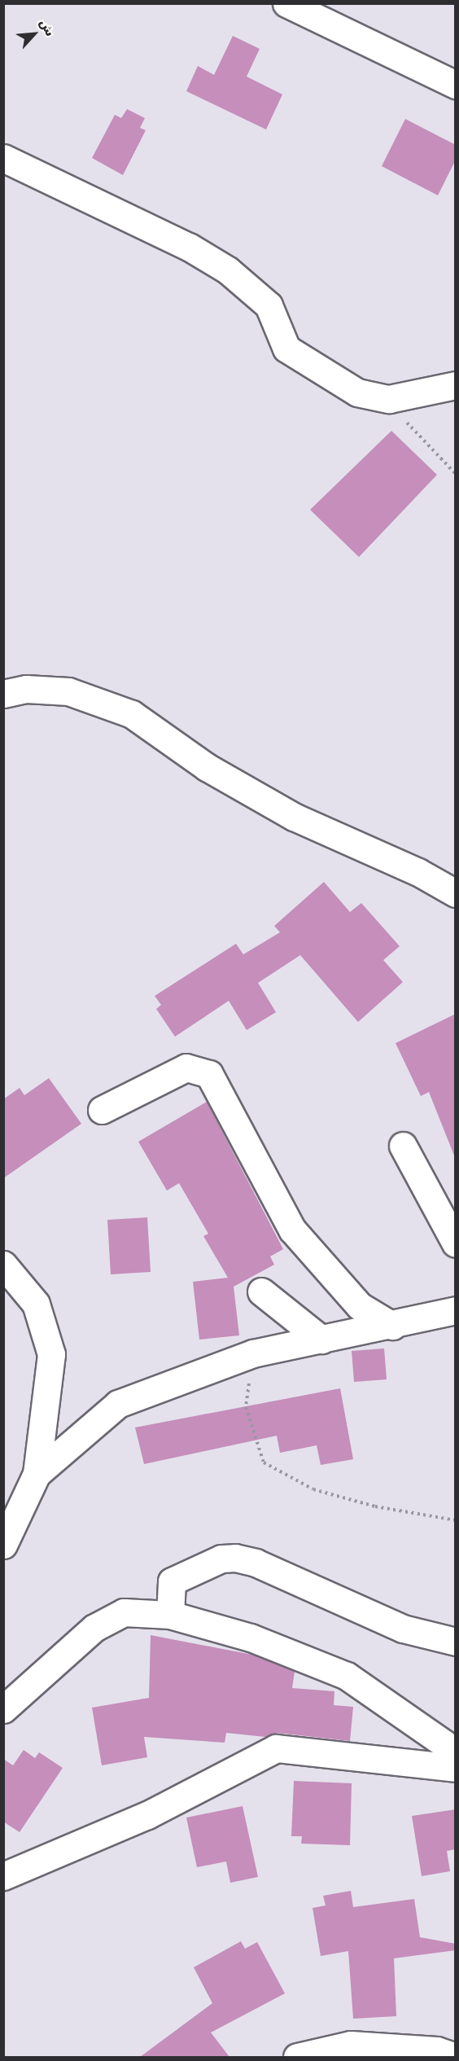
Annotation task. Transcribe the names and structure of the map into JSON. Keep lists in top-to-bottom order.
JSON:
{
  "north": "top right"
}
